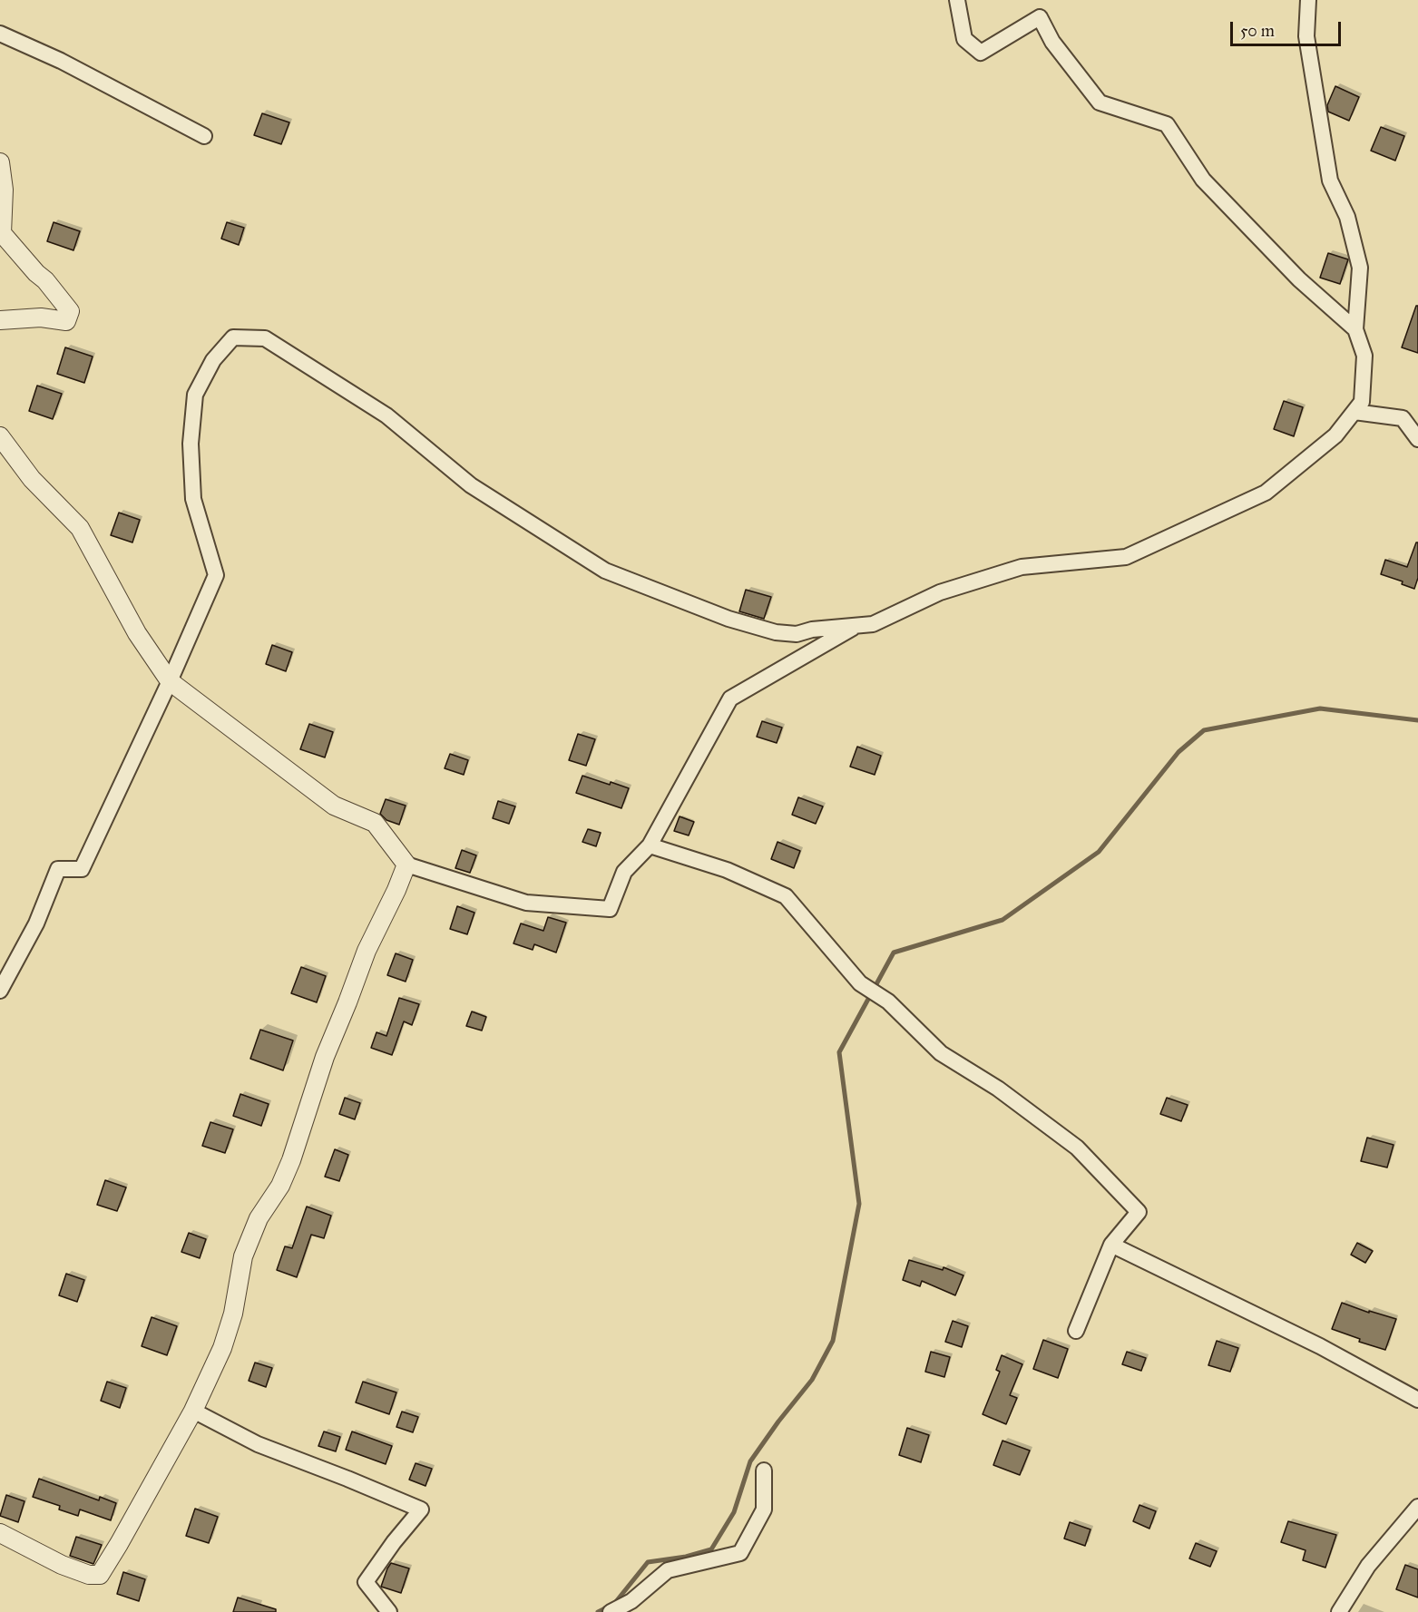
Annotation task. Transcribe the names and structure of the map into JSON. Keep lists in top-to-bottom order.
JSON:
{
  "scale_bar": "50 m"
}
